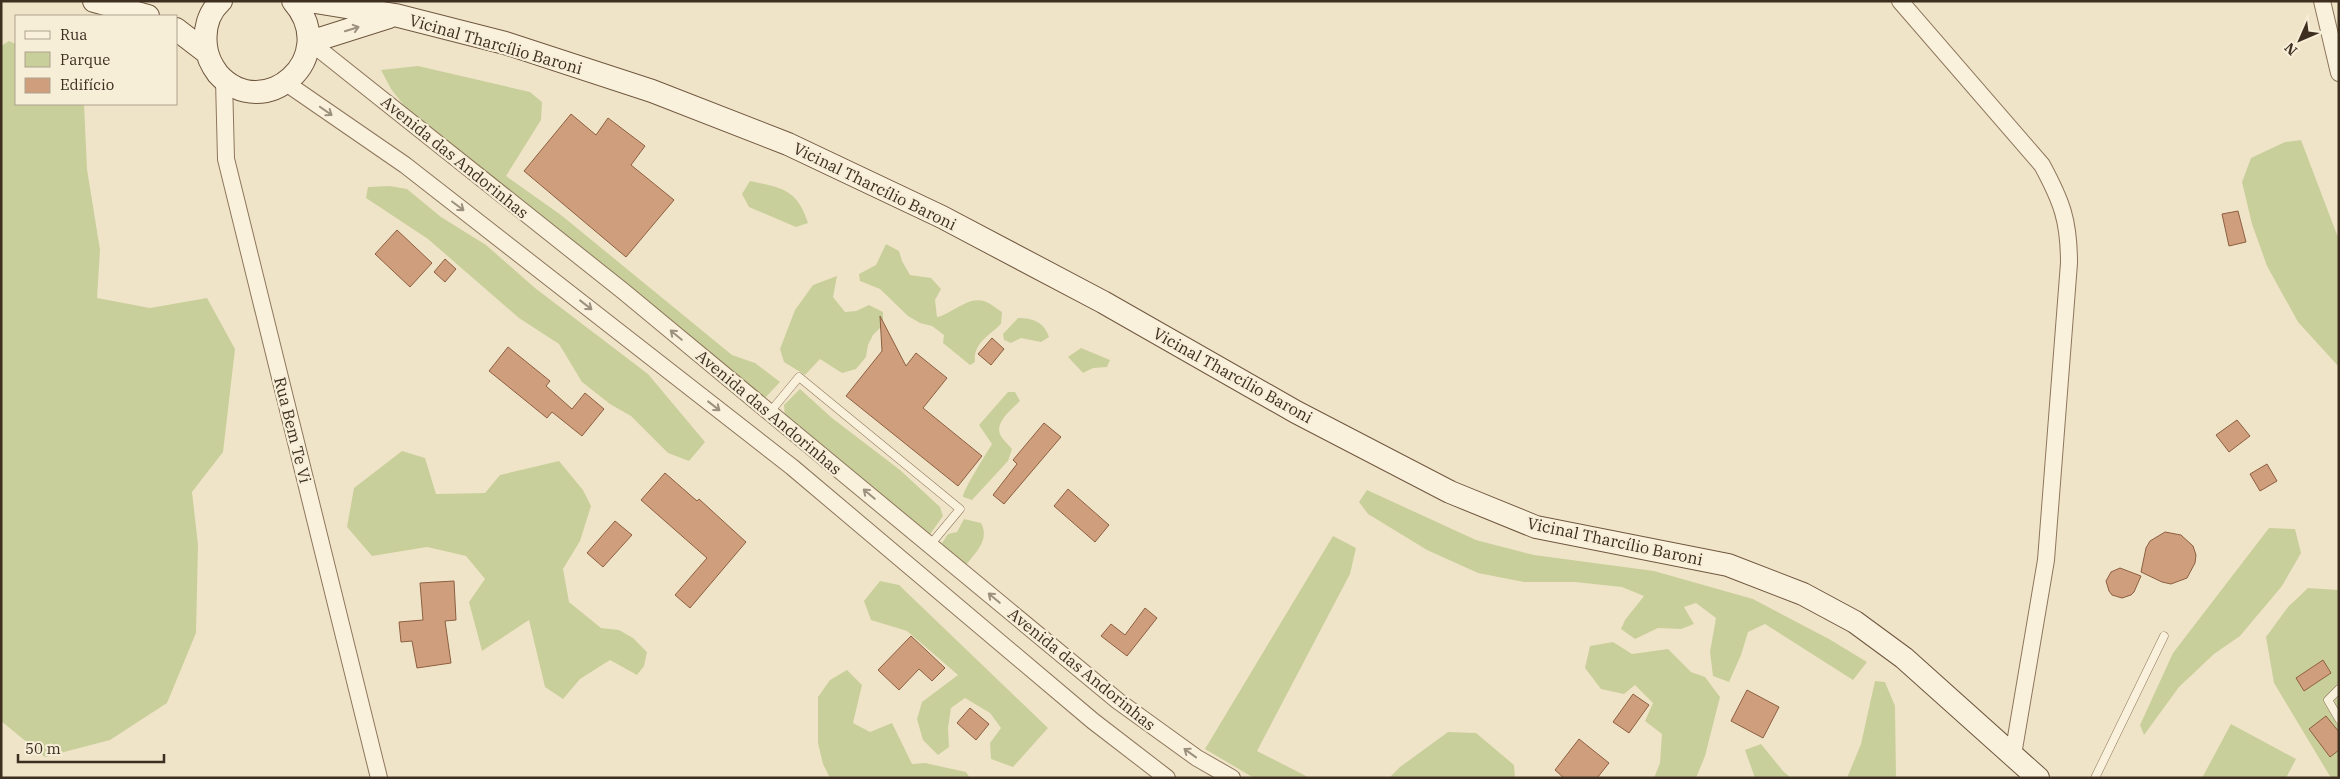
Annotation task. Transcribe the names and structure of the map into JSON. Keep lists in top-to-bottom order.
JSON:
{
  "streets": {
    "main road": ["Vicinal Tharcílio Baroni"],
    "street": ["Avenida das Andorinhas", "Rua Bem Te Vi"]
  },
  "crossings": [
    ["Vicinal Tharcílio Baroni", "Avenida das Andorinhas"]
  ],
  "legend": ["Rua", "Parque", "Edifício"],
  "scale_bar": "50 m",
  "north": "bottom left"
}
